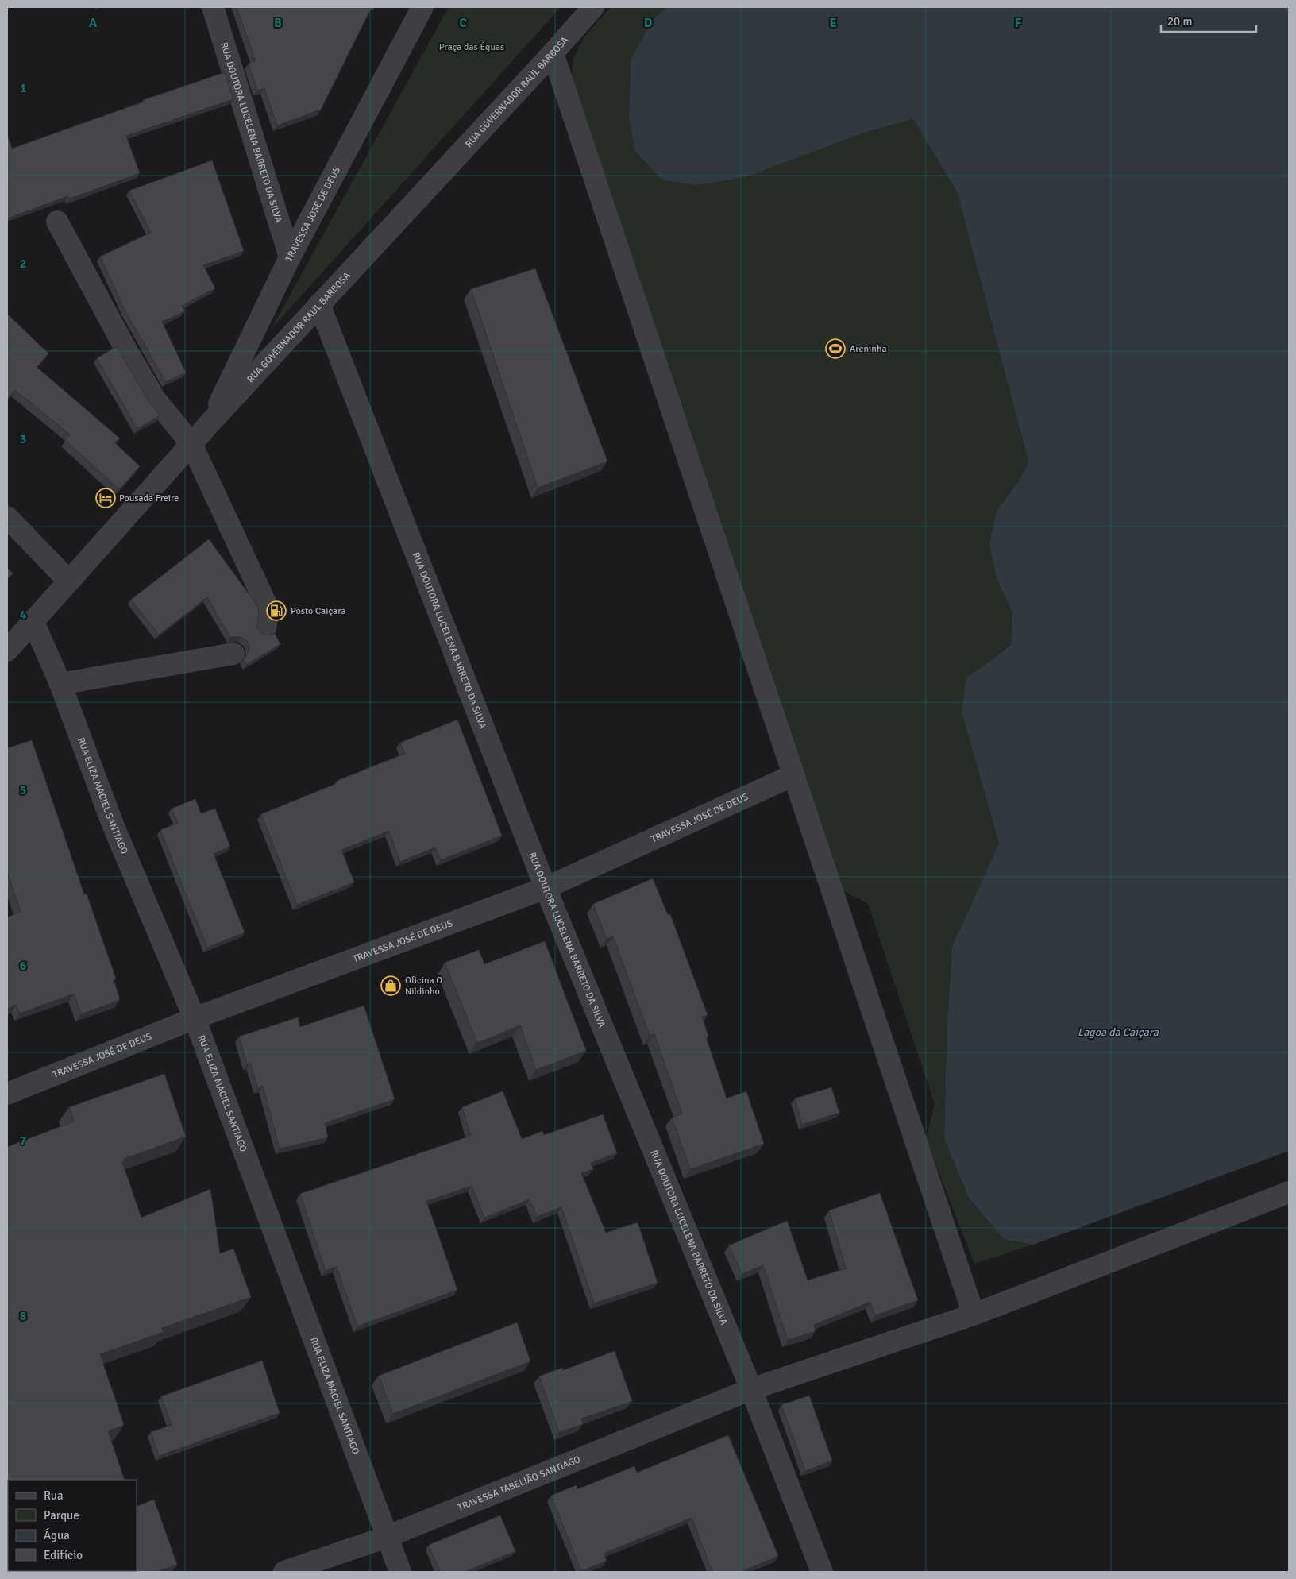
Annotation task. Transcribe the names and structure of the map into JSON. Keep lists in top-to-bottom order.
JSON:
{
  "streets": {
    "street": [
      "RUA GOVERNADOR RAUL BARBOSA",
      "RUA DOUTORA LUCELENA BARRETO DA SILVA",
      "TRAVESSA JOSÉ DE DEUS",
      "RUA ELIZA MACIEL SANTIAGO",
      "TRAVESSA TABELIÃO SANTIAGO"
    ]
  },
  "crossings": [
    ["RUA GOVERNADOR RAUL BARBOSA", "RUA DOUTORA LUCELENA BARRETO DA SILVA"],
    ["RUA GOVERNADOR RAUL BARBOSA", "TRAVESSA JOSÉ DE DEUS"],
    ["RUA GOVERNADOR RAUL BARBOSA", "RUA ELIZA MACIEL SANTIAGO"],
    ["RUA DOUTORA LUCELENA BARRETO DA SILVA", "TRAVESSA JOSÉ DE DEUS"],
    ["RUA DOUTORA LUCELENA BARRETO DA SILVA", "TRAVESSA TABELIÃO SANTIAGO"],
    ["TRAVESSA JOSÉ DE DEUS", "RUA ELIZA MACIEL SANTIAGO"],
    ["RUA ELIZA MACIEL SANTIAGO", "TRAVESSA TABELIÃO SANTIAGO"]
  ],
  "water": ["Lagoa da Caiçara"],
  "parks": ["Praça das Éguas"],
  "places": {
    "sports": ["Areninha"],
    "hotel": ["Pousada Freire"],
    "fuel station": ["Posto Caiçara"],
    "shop": ["Oficina O Nildinho"]
  },
  "legend": [
    "Rua",
    "Parque",
    "Água",
    "Edifício"
  ],
  "scale_bar": "20 m",
  "grid": {
    "columns": [
      "A",
      "B",
      "C",
      "D",
      "E",
      "F"
    ],
    "rows": [
      "1",
      "2",
      "3",
      "4",
      "5",
      "6",
      "7",
      "8"
    ]
  }
}
